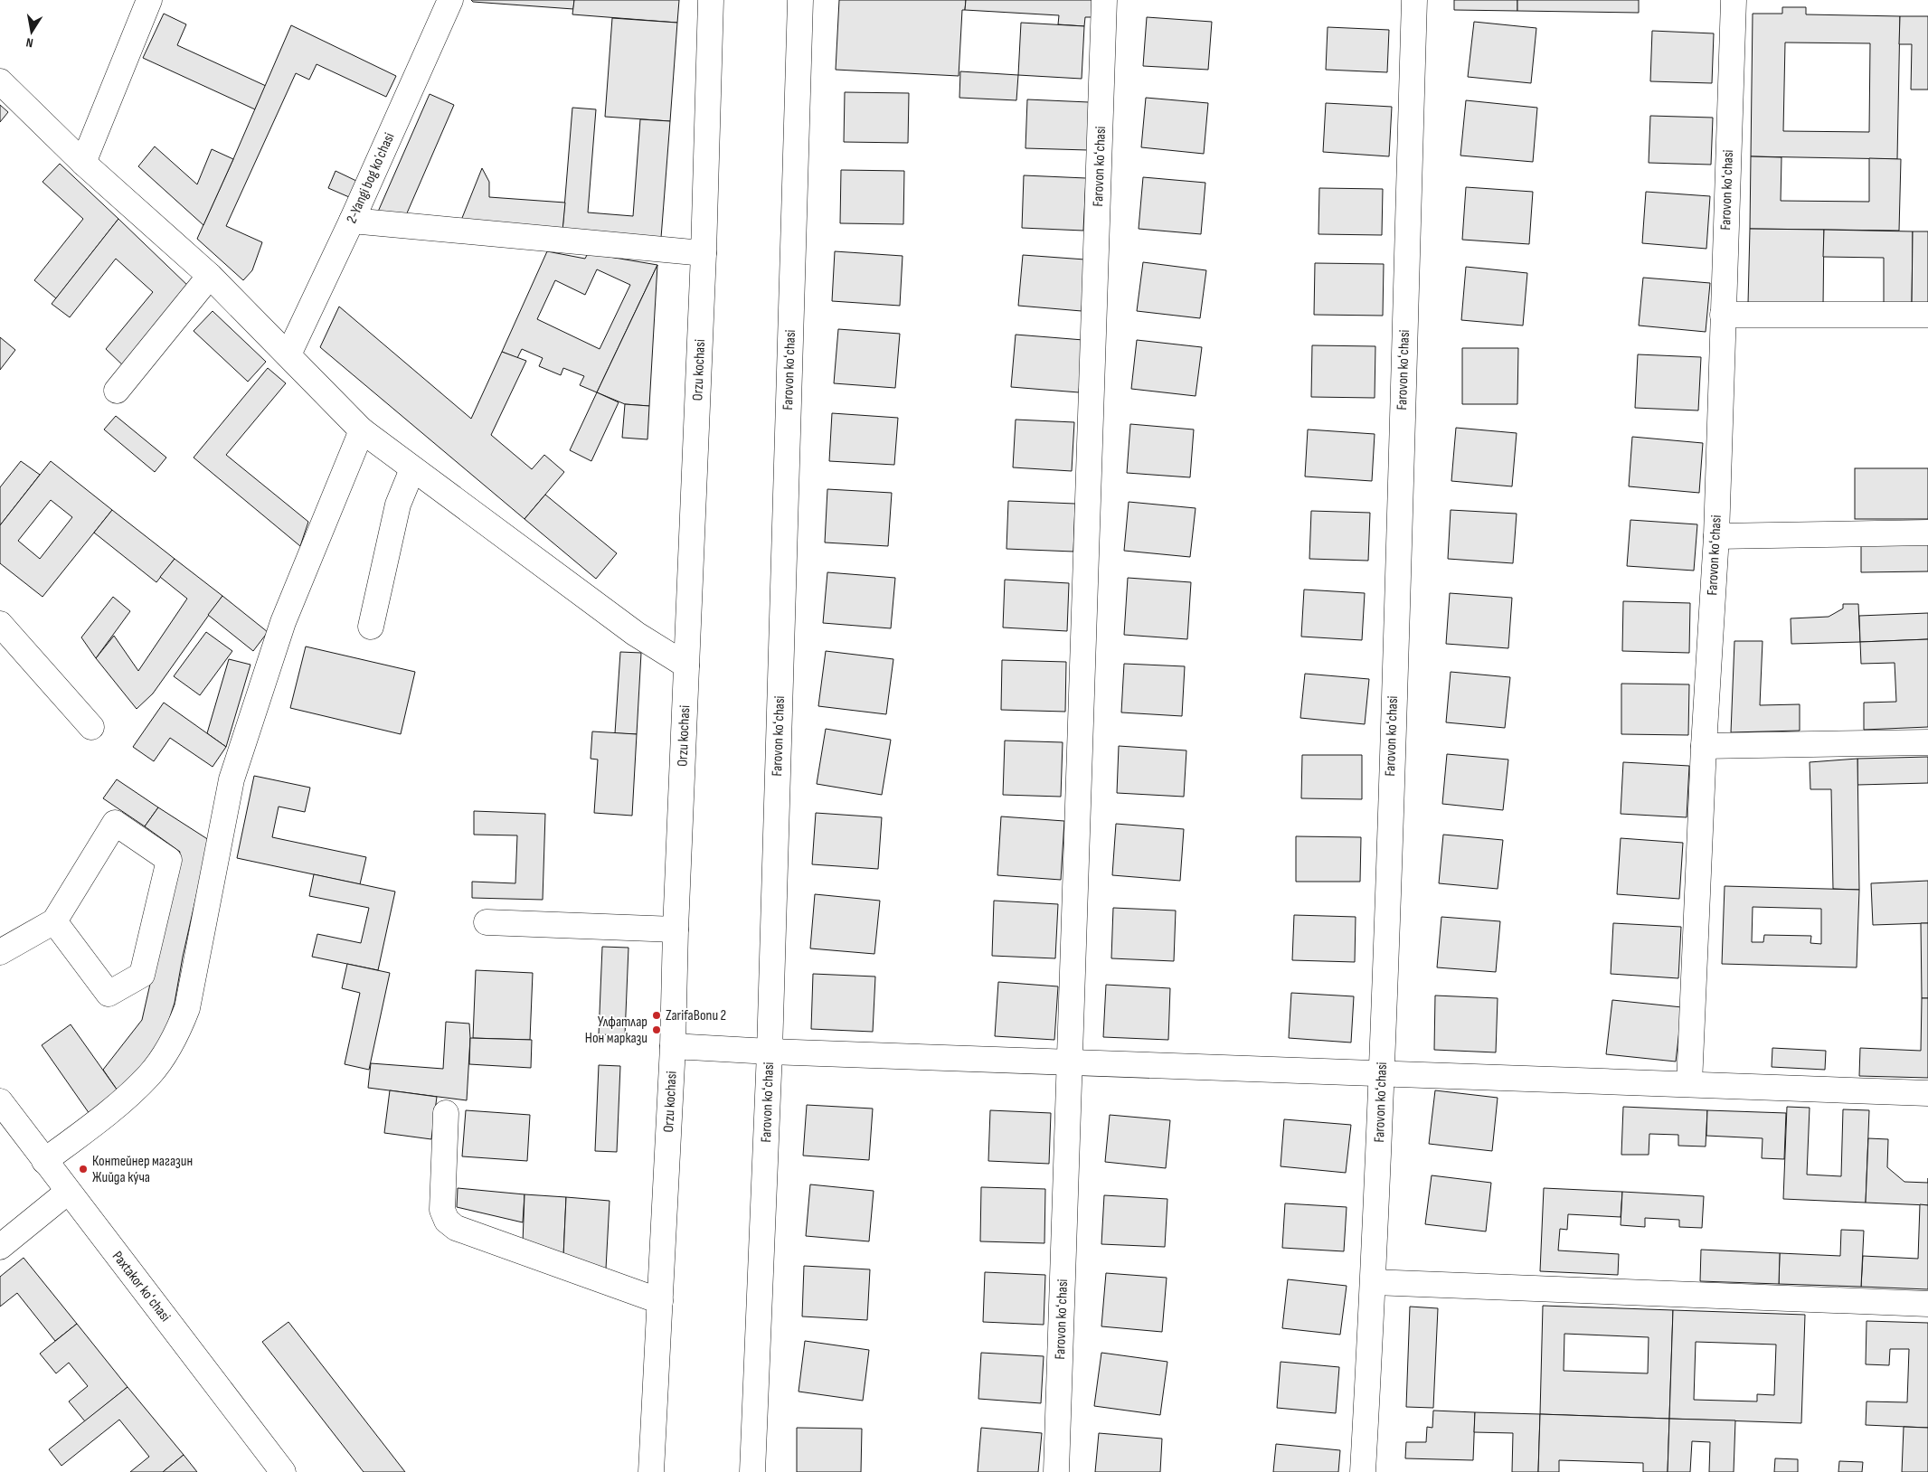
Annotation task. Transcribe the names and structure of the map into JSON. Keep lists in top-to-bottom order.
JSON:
{
  "streets": {
    "street": [
      "Farovon koʻchasi",
      "2-Yangi bog koʼchasi",
      "Orzu kochasi",
      "Paxtakor koʻchasi"
    ]
  },
  "places": ["ZarifaBonu 2", "Улфатлар Нон маркази", "Контейнер магазин Жийда ку́ча"],
  "north": "bottom"
}
